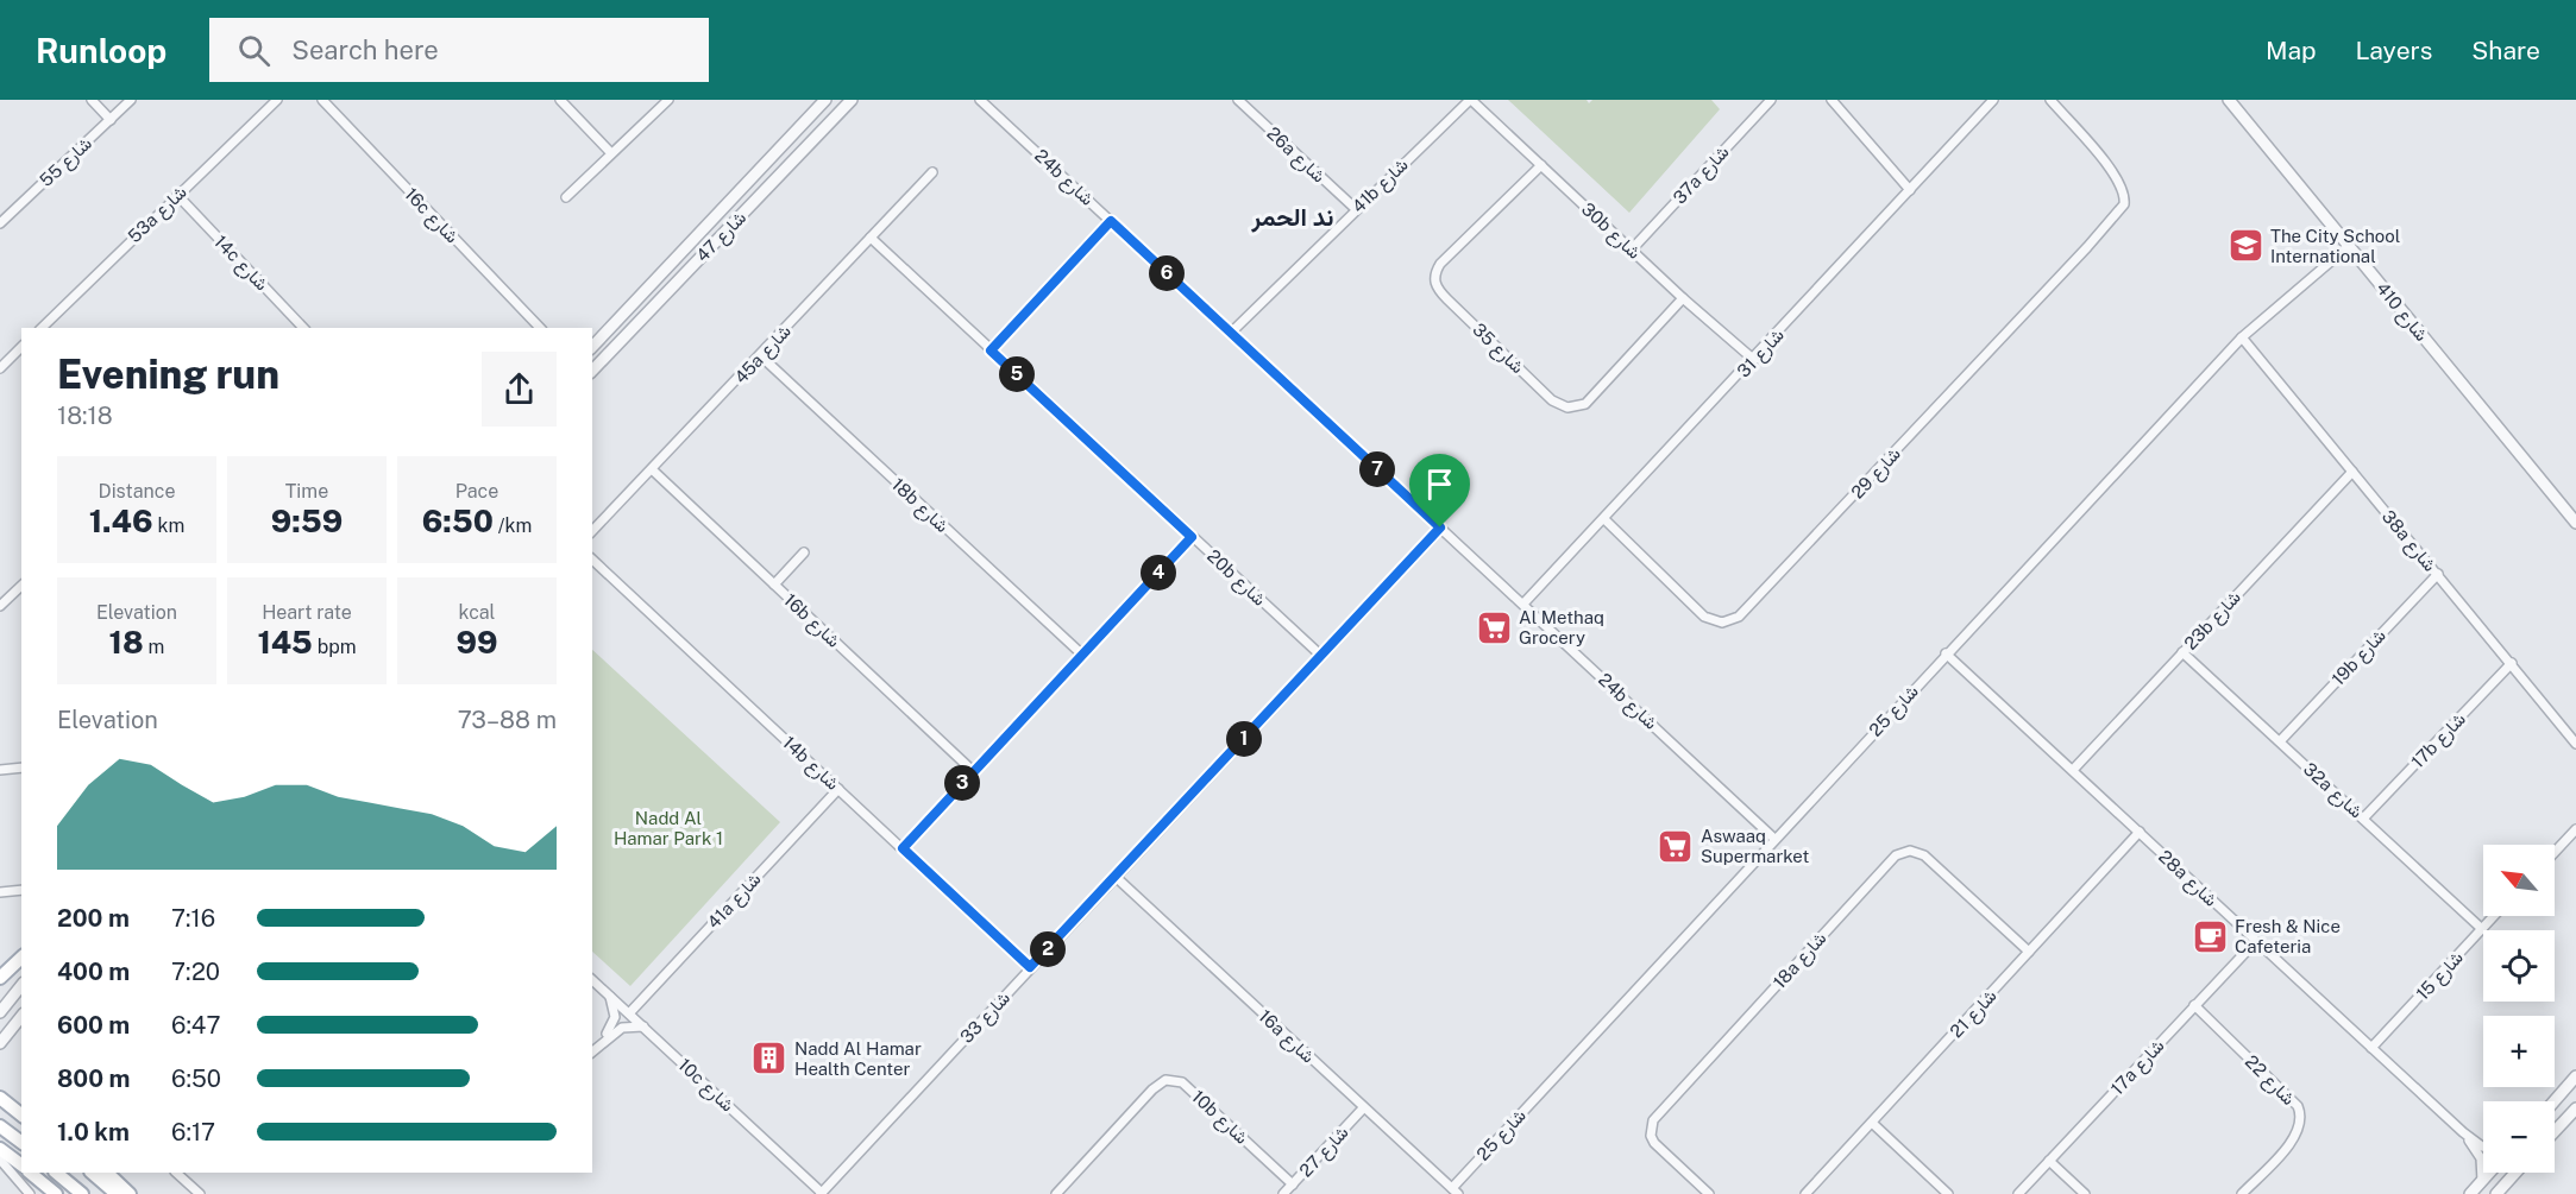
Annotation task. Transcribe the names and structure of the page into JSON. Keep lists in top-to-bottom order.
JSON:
{
  "streets": {
    "street": [
      "26a شارع",
      "شارع 55",
      "37a شارع",
      "24b شارع",
      "41b شارع",
      "53a شارع",
      "16c شارع",
      "30b شارع",
      "شارع 47",
      "14c شارع",
      "شارع 410",
      "شارع 35",
      "شارع 31",
      "45a شارع",
      "شارع 29",
      "18b شارع",
      "38a شارع",
      "20b شارع",
      "16b شارع",
      "23b شارع",
      "19b شارع",
      "شارع 25",
      "17b شارع",
      "14b شارع",
      "32a شارع",
      "28a شارع",
      "41a شارع",
      "18a شارع",
      "شارع 15",
      "شارع 21",
      "شارع 33",
      "16a شارع",
      "17a شارع",
      "شارع 22",
      "10c شارع",
      "10b شارع",
      "شارع 27"
    ]
  },
  "crossings": [
    ["26a شارع", "41b شارع"],
    ["37a شارع", "30b شارع"],
    ["24b شارع", "41b شارع"],
    ["24b شارع", "شارع 31"],
    ["24b شارع", "شارع 25"],
    ["24b شارع", "شارع 33"],
    ["41b شارع", "30b شارع"],
    ["53a شارع", "14c شارع"],
    ["30b شارع", "شارع 35"],
    ["30b شارع", "شارع 31"],
    ["شارع 410", "شارع 25"],
    ["شارع 31", "شارع 29"],
    ["45a شارع", "18b شارع"],
    ["45a شارع", "20b شارع"],
    ["45a شارع", "16b شارع"],
    ["38a شارع", "23b شارع"],
    ["38a شارع", "19b شارع"],
    ["38a شارع", "شارع 25"],
    ["38a شارع", "17b شارع"],
    ["20b شارع", "شارع 33"],
    ["23b شارع", "32a شارع"],
    ["23b شارع", "28a شارع"],
    ["19b شارع", "32a شارع"],
    ["شارع 25", "28a شارع"],
    ["شارع 25", "16a شارع"],
    ["17b شارع", "32a شارع"],
    ["14b شارع", "41a شارع"],
    ["14b شارع", "شارع 33"],
    ["32a شارع", "شارع 15"],
    ["28a شارع", "شارع 15"],
    ["28a شارع", "شارع 21"],
    ["28a شارع", "17a شارع"],
    ["41a شارع", "10c شارع"],
    ["18a شارع", "شارع 21"],
    ["شارع 33", "16a شارع"],
    ["شارع 33", "10c شارع"],
    ["16a شارع", "شارع 27"],
    ["17a شارع", "شارع 22"],
    ["10b شارع", "شارع 27"]
  ],
  "districts": ["ند الحمر"],
  "parks": ["Nadd Al Hamar Park 1"],
  "places": {
    "school or university": ["The City School International"],
    "supermarket": ["Al Methaq Grocery", "Aswaaq Supermarket"],
    "cafe": ["Fresh & Nice Cafeteria"],
    "building": ["Nadd Al Hamar Health Center"]
  },
  "north": "top left",
  "page": {
    "header": "Runloop",
    "search": "Search here",
    "nav": ["Map", "Layers", "Share"],
    "pins": [
      "6",
      "5",
      "7",
      "4",
      "1",
      "3",
      "2"
    ],
    "heading": ["Evening run", "18:18"],
    "stats": [
      ["Distance", "1.46 km"],
      ["Time", "9:59"],
      ["Pace", "6:50 /km"],
      ["Elevation", "18 m"],
      ["Heart rate", "145 bpm"],
      ["kcal", "99"]
    ],
    "chart": ["Elevation", "73–88 m"],
    "map_buttons": ["+", "−"],
    "list": [
      {
        "name": "200 m",
        "note": "7:16"
      },
      {
        "name": "400 m",
        "note": "7:20"
      },
      {
        "name": "600 m",
        "note": "6:47"
      },
      {
        "name": "800 m",
        "note": "6:50"
      },
      {
        "name": "1.0 km",
        "note": "6:17"
      }
    ]
  }
}
